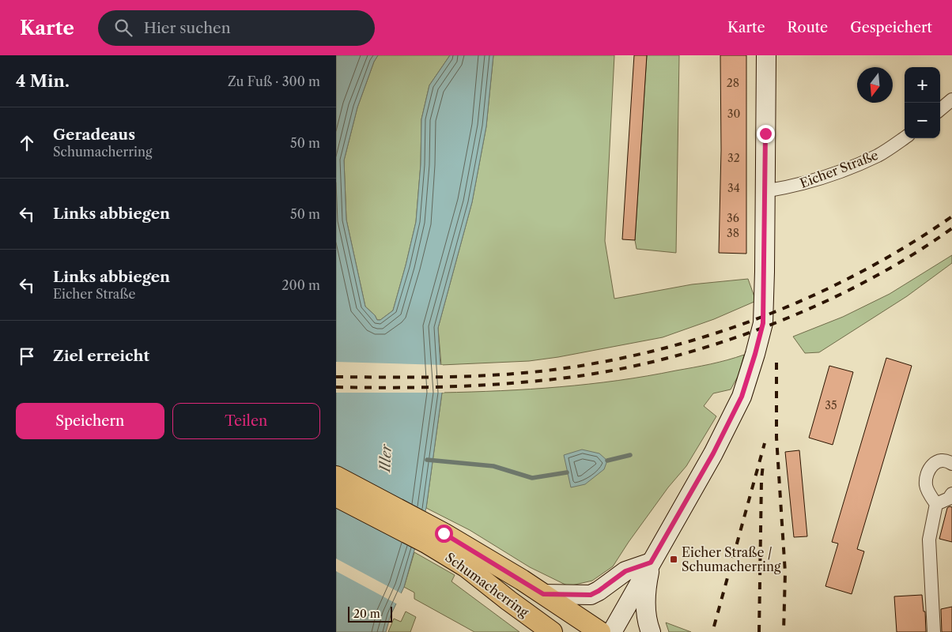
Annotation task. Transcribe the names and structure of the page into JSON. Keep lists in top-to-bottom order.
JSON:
{
  "streets": {
    "main road": ["Schumacherring"],
    "street": ["Eicher Straße"]
  },
  "water": ["Iller"],
  "places": {
    "transit": ["Eicher Straße / Schumacherring"]
  },
  "house_numbers": [
    "28",
    "30",
    "32",
    "34",
    "36",
    "38",
    "35"
  ],
  "scale_bar": "20 m",
  "north": "bottom",
  "page": {
    "header": "Karte",
    "search": "Hier suchen",
    "nav": ["Karte", "Route", "Gespeichert"],
    "heading": ["4 Min.", "Zu Fuß · 300 m"],
    "map_buttons": ["+", "−"],
    "list": [
      ["Geradeaus", "Schumacherring", "50 m"],
      ["Links abbiegen", "50 m"],
      ["Links abbiegen", "Eicher Straße", "200 m"],
      "Ziel erreicht"
    ],
    "buttons": ["Speichern", "Teilen"],
    "scale": "20 m"
  }
}
